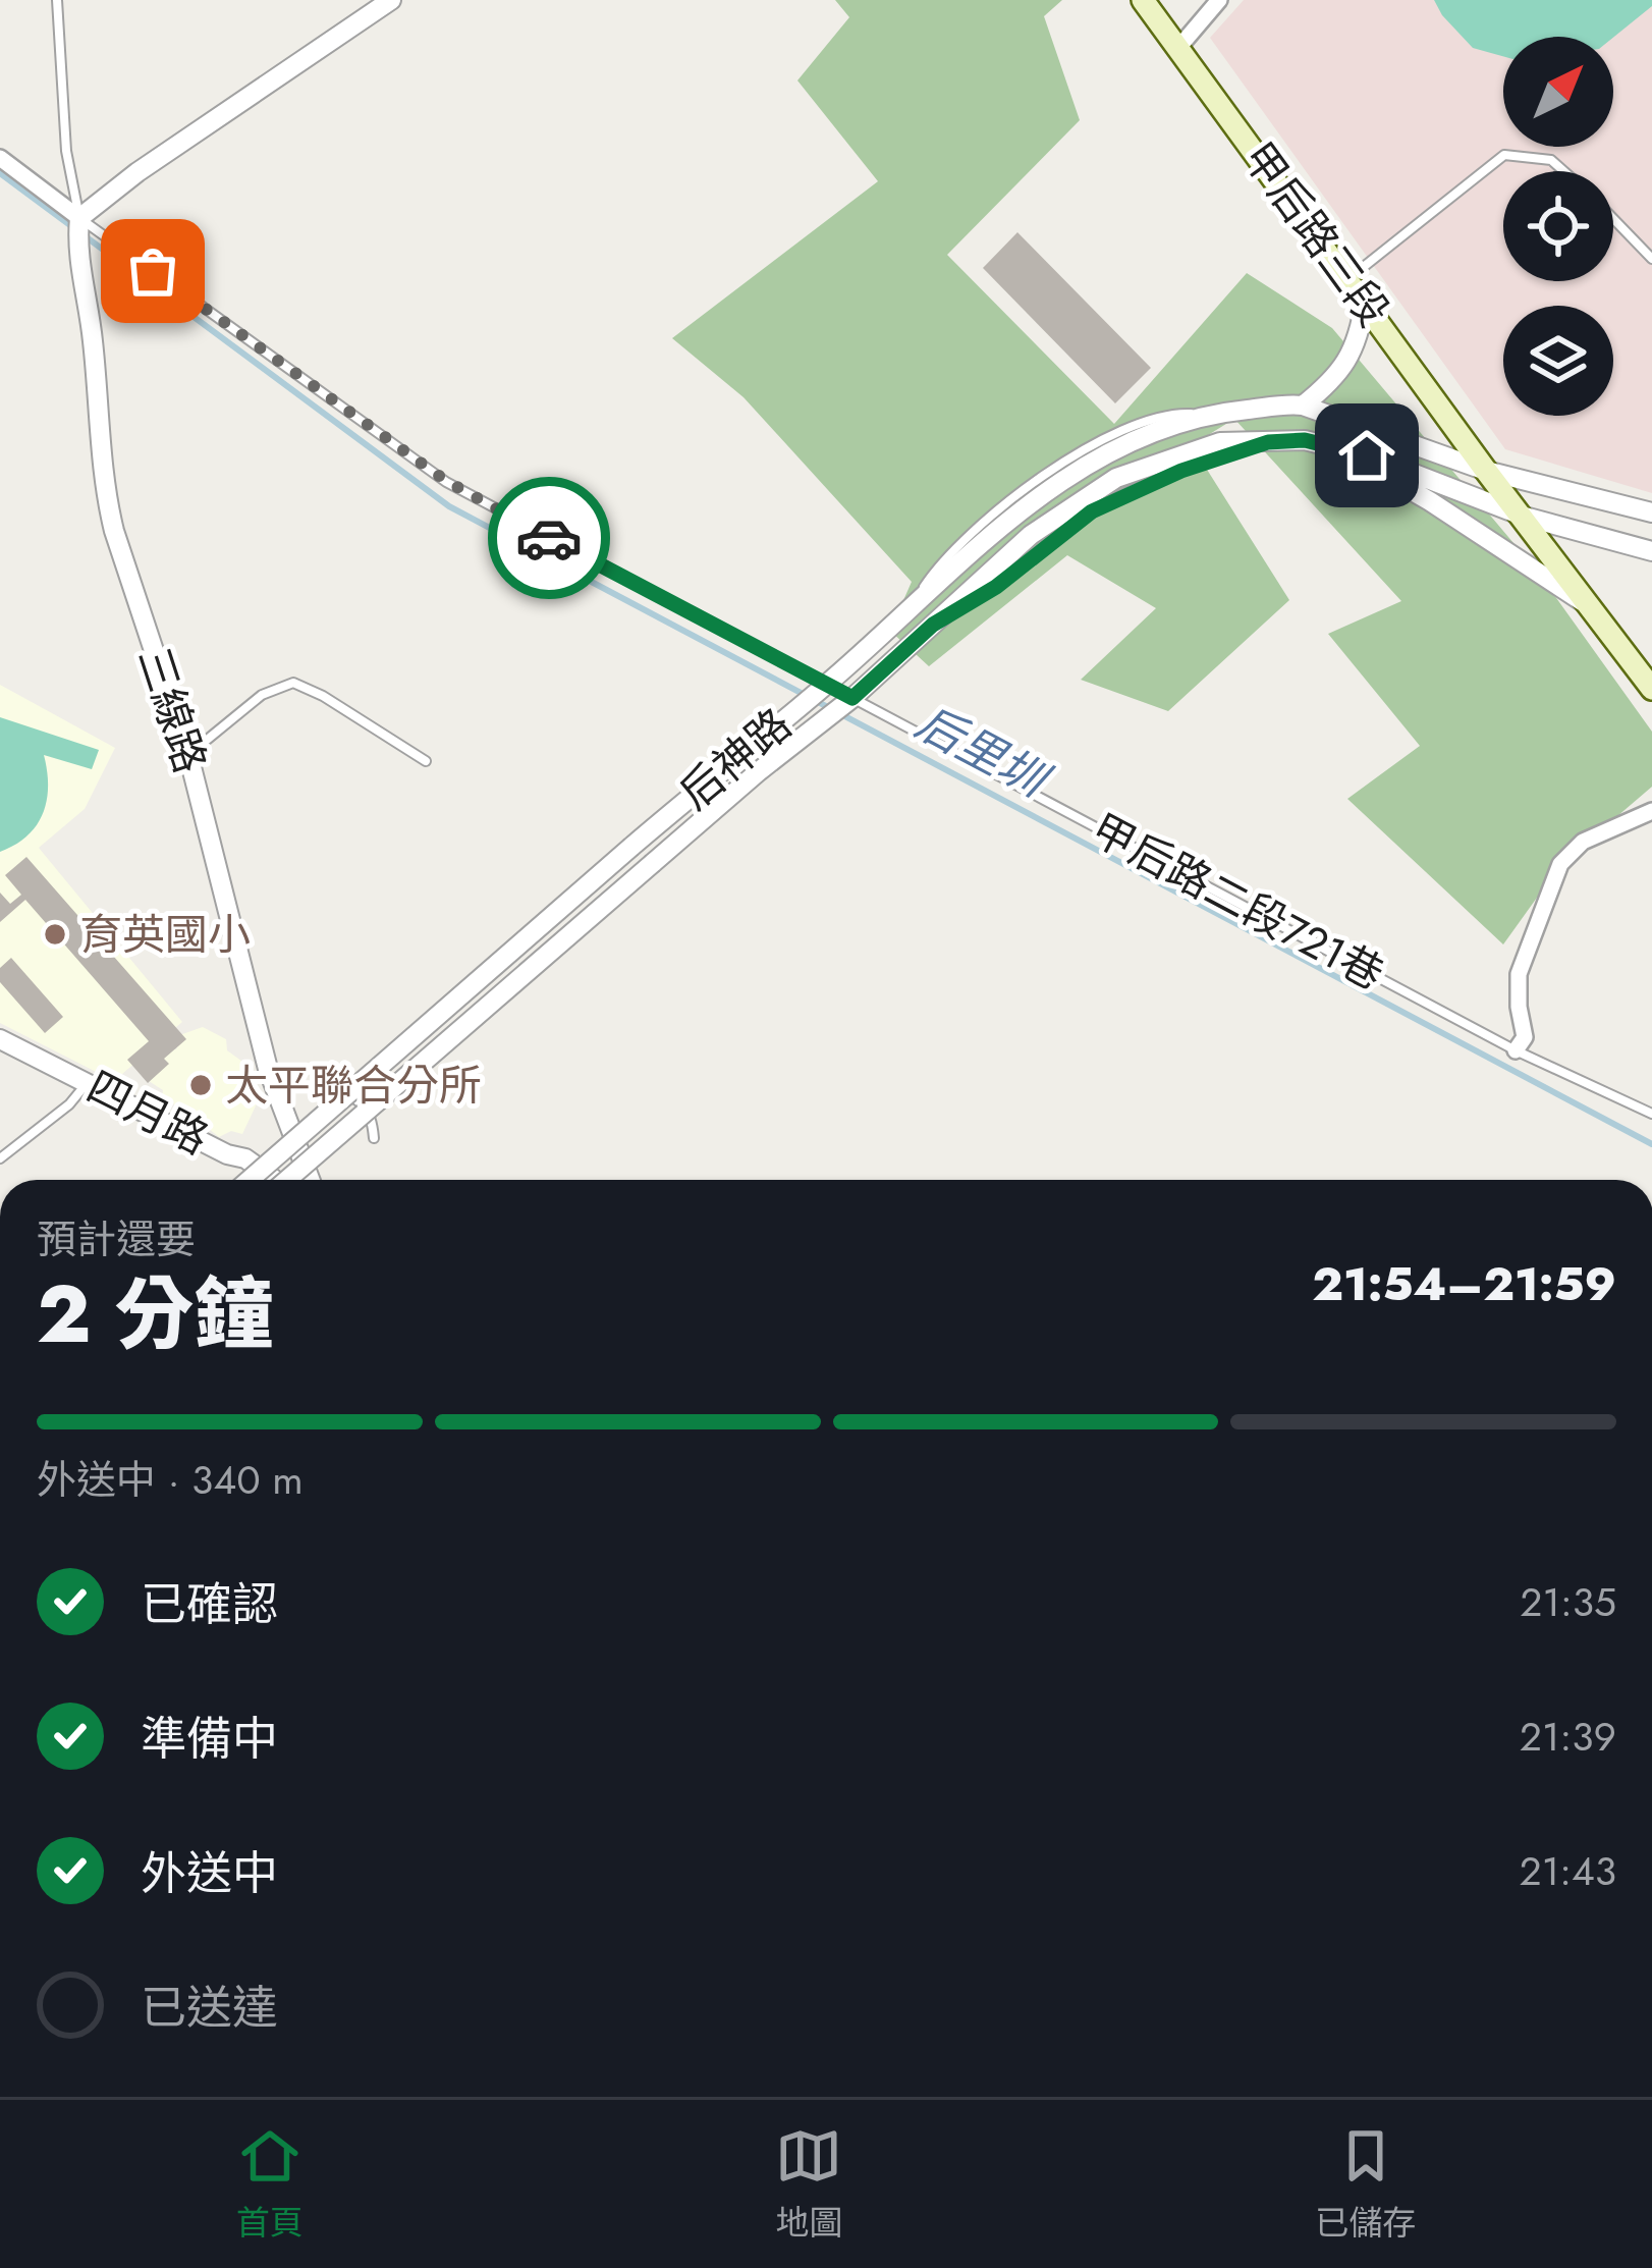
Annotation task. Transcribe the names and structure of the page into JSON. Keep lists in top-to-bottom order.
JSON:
{
  "streets": {
    "main road": ["甲后路三段"],
    "street": ["三線路", "后神路", "四月路"],
    "lane": ["甲后路二段721巷"]
  },
  "crossings": [
    ["甲后路三段", "后神路"],
    ["三線路", "甲后路二段721巷"],
    ["后神路", "甲后路二段721巷"]
  ],
  "water": ["后里圳"],
  "places": ["育英國小", "太平聯合分所"],
  "north": "top right",
  "page": {
    "heading": ["2 分鐘", "預計還要", "21:54–21:59"],
    "bar": "外送中 · 340 m",
    "list": [
      ["已確認", "21:35"],
      ["準備中", "21:39"],
      ["外送中", "21:43"],
      "已送達"
    ],
    "tabs": ["首頁", "地圖", "已儲存"]
  }
}
